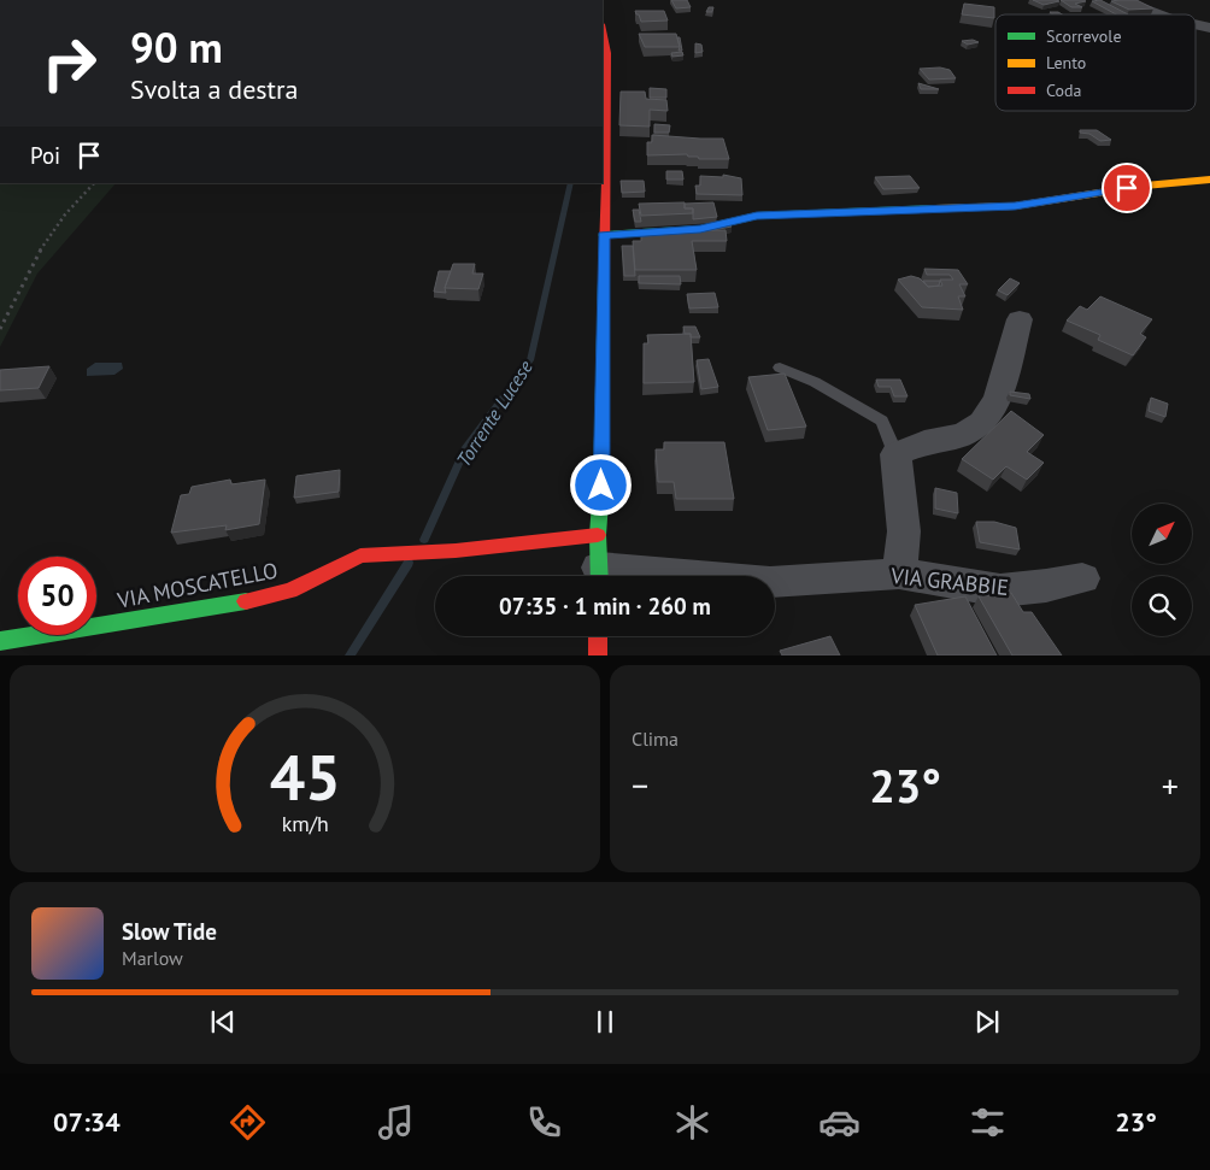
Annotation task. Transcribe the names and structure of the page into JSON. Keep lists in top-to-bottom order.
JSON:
{
  "streets": {
    "street": ["VIA GRABBIE", "VIA MOSCATELLO"]
  },
  "crossings": [
    ["VIA GRABBIE", "VIA MOSCATELLO"]
  ],
  "water": ["Torrente Lucese"],
  "legend": ["Scorrevole", "Lento", "Coda"],
  "north": "top right",
  "page": {
    "turn": ["90 m", "Svolta a destra"],
    "then": "Poi",
    "limit": "50",
    "trip": "07:35 · 1 min · 260 m",
    "tile": "Clima",
    "heat": ["−", "23°", "+"],
    "song": ["Slow Tide", "Marlow"],
    "tabs": ["07:34", "23°"],
    "gauge": ["45", "km/h"]
  }
}
